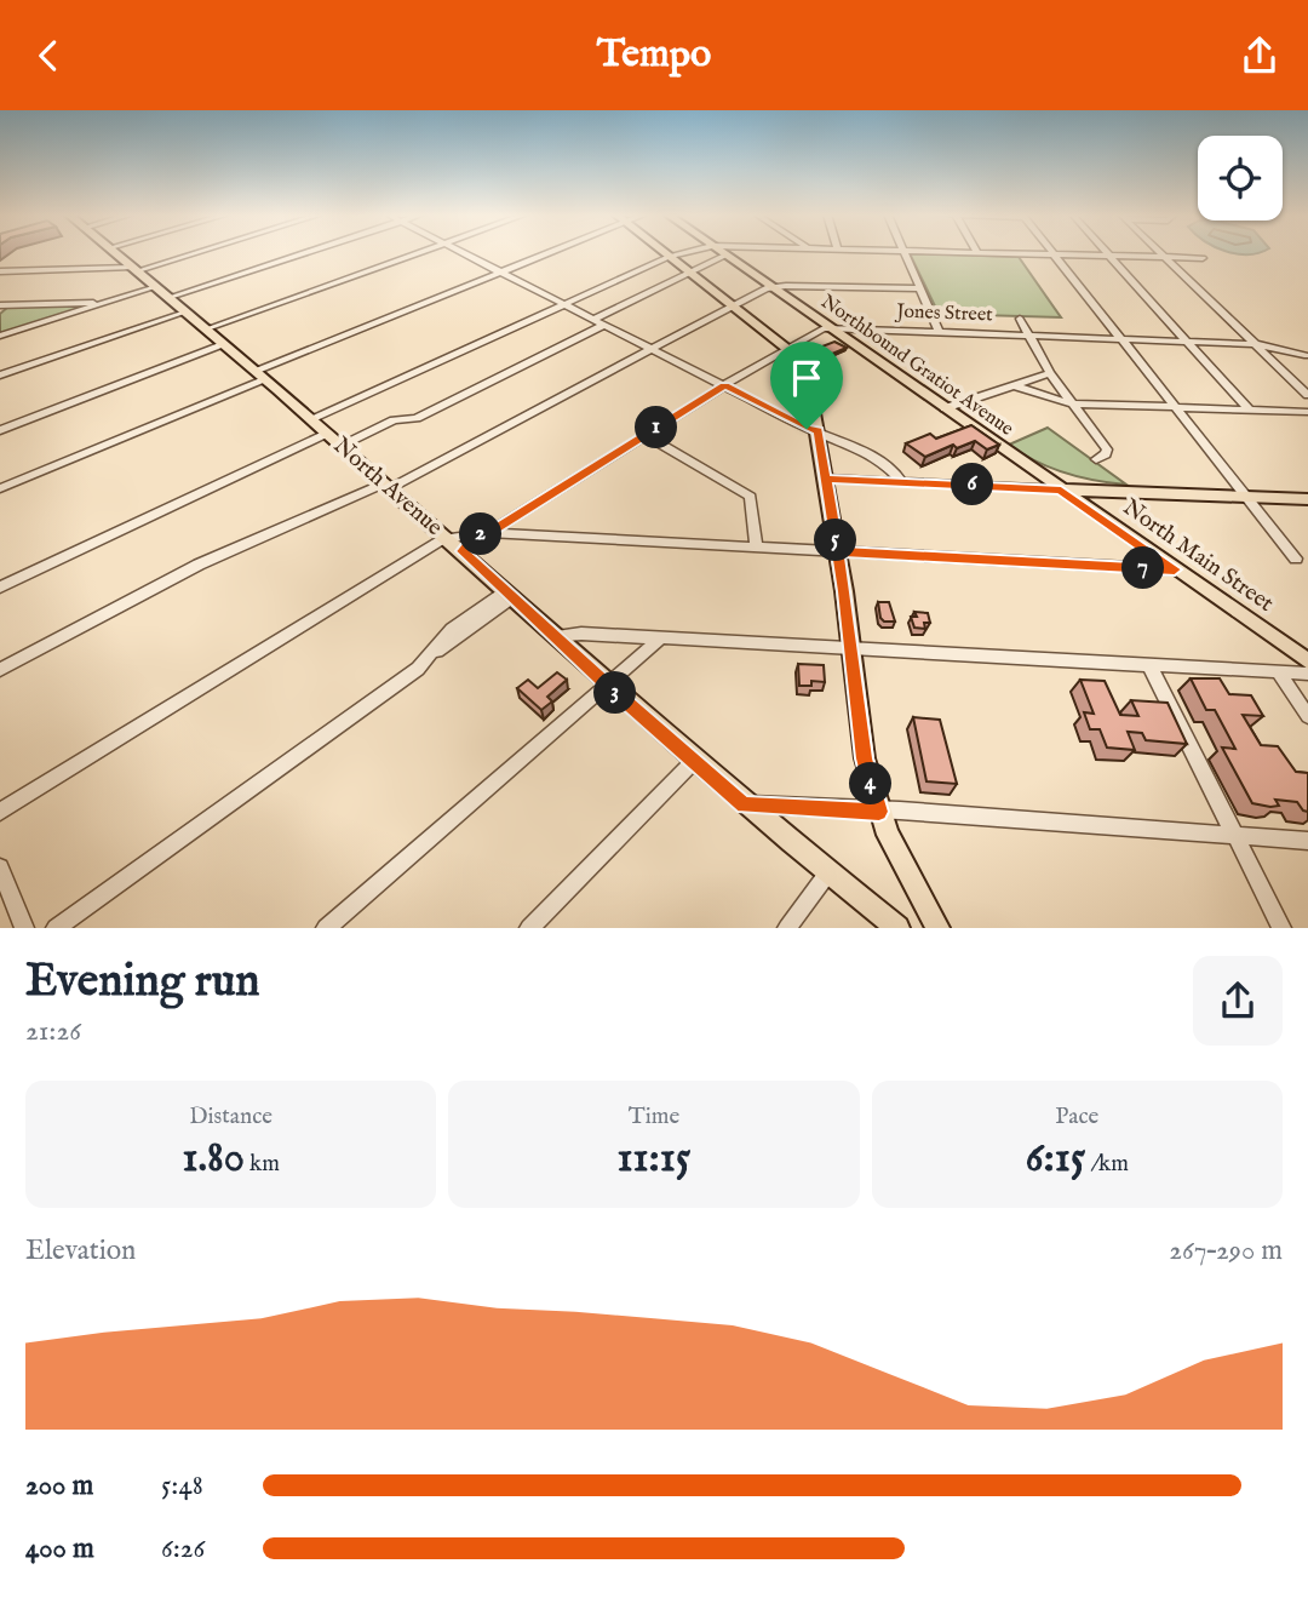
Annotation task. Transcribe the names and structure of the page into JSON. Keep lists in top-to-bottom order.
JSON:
{
  "streets": {
    "main road": ["Northbound Gratiot Avenue", "North Avenue", "North Main Street"],
    "street": ["Jones Street"]
  },
  "crossings": [
    ["Jones Street", "Northbound Gratiot Avenue"],
    ["Northbound Gratiot Avenue", "North Main Street"]
  ],
  "page": {
    "header": "Tempo",
    "pins": [
      "1",
      "6",
      "2",
      "5",
      "7",
      "3",
      "4"
    ],
    "heading": ["Evening run", "21:26"],
    "stats": [
      ["Distance", "1.80 km"],
      ["Time", "11:15"],
      ["Pace", "6:15 /km"]
    ],
    "chart": ["Elevation", "267–290 m"],
    "list": [
      {
        "name": "200 m",
        "note": "5:48"
      },
      {
        "name": "400 m",
        "note": "6:26"
      }
    ]
  }
}
